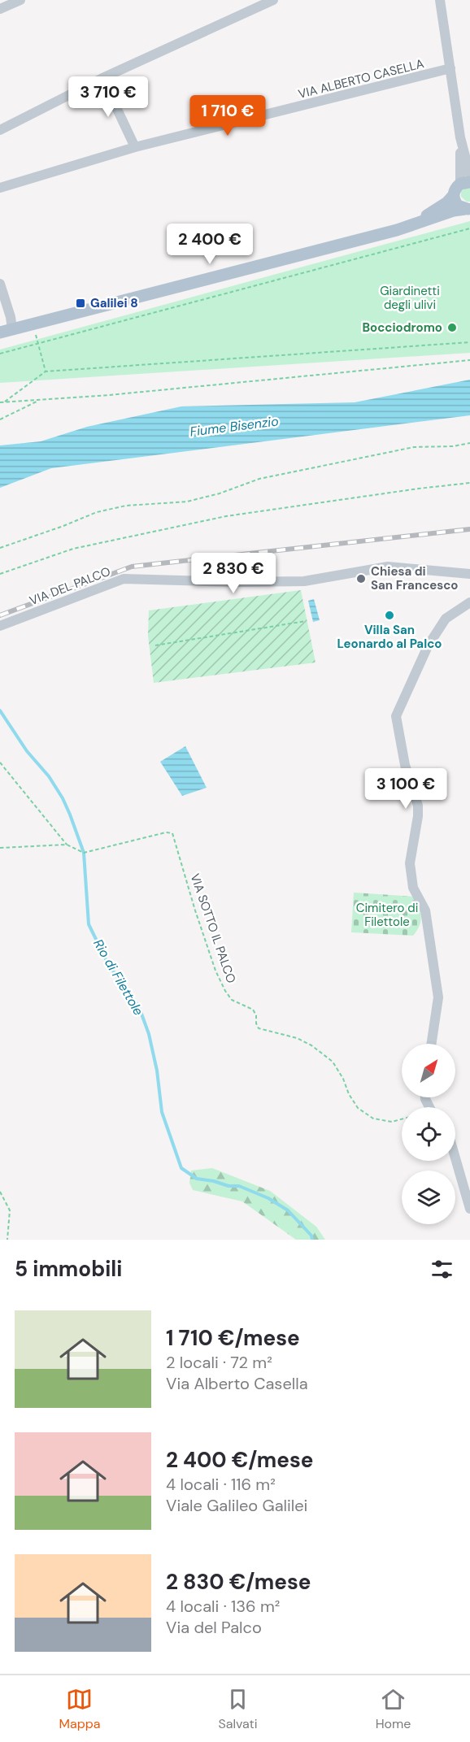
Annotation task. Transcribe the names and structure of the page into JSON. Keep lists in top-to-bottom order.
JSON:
{
  "streets": {
    "street": ["VIA ALBERTO CASELLA", "VIA DEL PALCO"],
    "path": ["VIA SOTTO IL PALCO"]
  },
  "water": ["Fiume Bisenzio", "Rio di Filettole"],
  "parks": ["Giardinetti degli ulivi", "Cimitero di Filettole"],
  "places": {
    "transit": ["Galilei 8"],
    "other": ["Bocciodromo", "Chiesa di San Francesco", "Villa San Leonardo al Palco"]
  },
  "north": "top right",
  "page": {
    "price": [
      "3 710 €",
      "1 710 €",
      "2 400 €",
      "2 830 €",
      "3 100 €"
    ],
    "heading": "5 immobili",
    "list": [
      {
        "name": "1 710 €/mese",
        "note": "2 locali · 72 m² · Via Alberto Casella"
      },
      {
        "name": "2 400 €/mese",
        "note": "4 locali · 116 m² · Viale Galileo Galilei"
      },
      {
        "name": "2 830 €/mese",
        "note": "4 locali · 136 m² · Via del Palco"
      }
    ],
    "tabs": ["Mappa", "Salvati", "Home"]
  }
}
